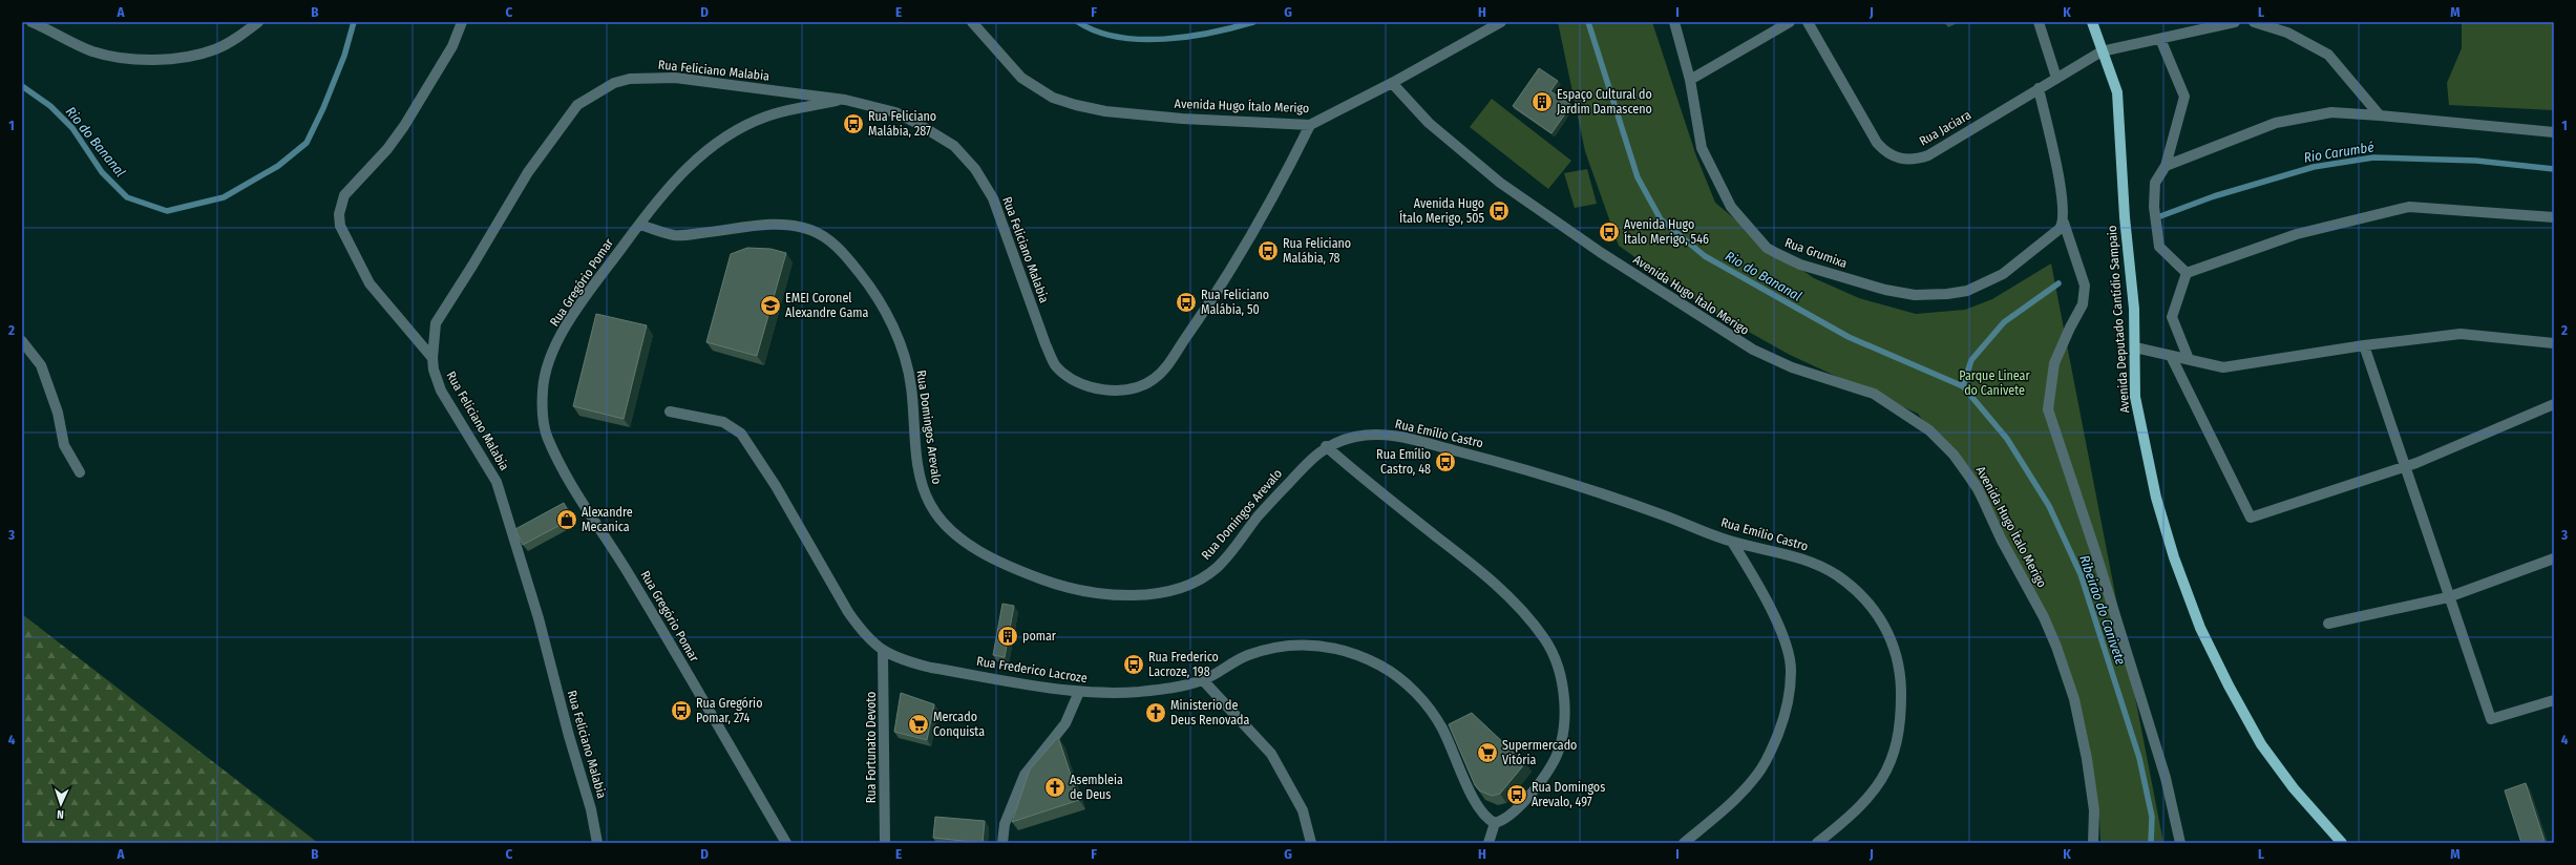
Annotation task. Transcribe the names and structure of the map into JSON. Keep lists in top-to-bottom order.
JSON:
{
  "streets": {
    "main road": ["Avenida Deputado Cantídio Sampaio"],
    "street": [
      "Rua Feliciano Malabia",
      "Avenida Hugo Ítalo Merigo",
      "Rua Jaciara",
      "Rua Grumixa",
      "Rua Gregório Pomar",
      "Rua Domingos Arevalo",
      "Rua Emílio Castro",
      "Rua Frederico Lacroze",
      "Rua Fortunato Devoto"
    ]
  },
  "crossings": [
    ["Rua Feliciano Malabia", "Avenida Hugo Ítalo Merigo"],
    ["Rua Feliciano Malabia", "Rua Gregório Pomar"],
    ["Rua Jaciara", "Avenida Deputado Cantídio Sampaio"],
    ["Rua Gregório Pomar", "Rua Domingos Arevalo"],
    ["Rua Domingos Arevalo", "Rua Emílio Castro"],
    ["Rua Frederico Lacroze", "Rua Fortunato Devoto"]
  ],
  "water": ["Rio do Bananal", "Rio Carumbé", "Ribeirão do Canivete"],
  "parks": ["Parque Linear do Canivete"],
  "places": {
    "building": ["Espaço Cultural do Jardim Damasceno", "pomar"],
    "bus stop": [
      "Rua Feliciano Malábia, 287",
      "Avenida Hugo Ítalo Merigo, 505",
      "Avenida Hugo Ítalo Merigo, 546",
      "Rua Feliciano Malábia, 78",
      "Rua Feliciano Malábia, 50",
      "Rua Emílio Castro, 48",
      "Rua Frederico Lacroze, 198",
      "Rua Gregório Pomar, 274",
      "Rua Domingos Arevalo, 497"
    ],
    "school or university": ["EMEI Coronel Alexandre Gama"],
    "shop": ["Alexandre Mecanica"],
    "church": ["Ministerio de Deus Renovada", "Asembleia de Deus"],
    "supermarket": ["Mercado Conquista", "Supermercado Vitória"]
  },
  "north": "bottom",
  "grid": {
    "columns": [
      "A",
      "B",
      "C",
      "D",
      "E",
      "F",
      "G",
      "H",
      "I",
      "J",
      "K",
      "L",
      "M"
    ],
    "rows": [
      "1",
      "2",
      "3",
      "4"
    ]
  }
}
